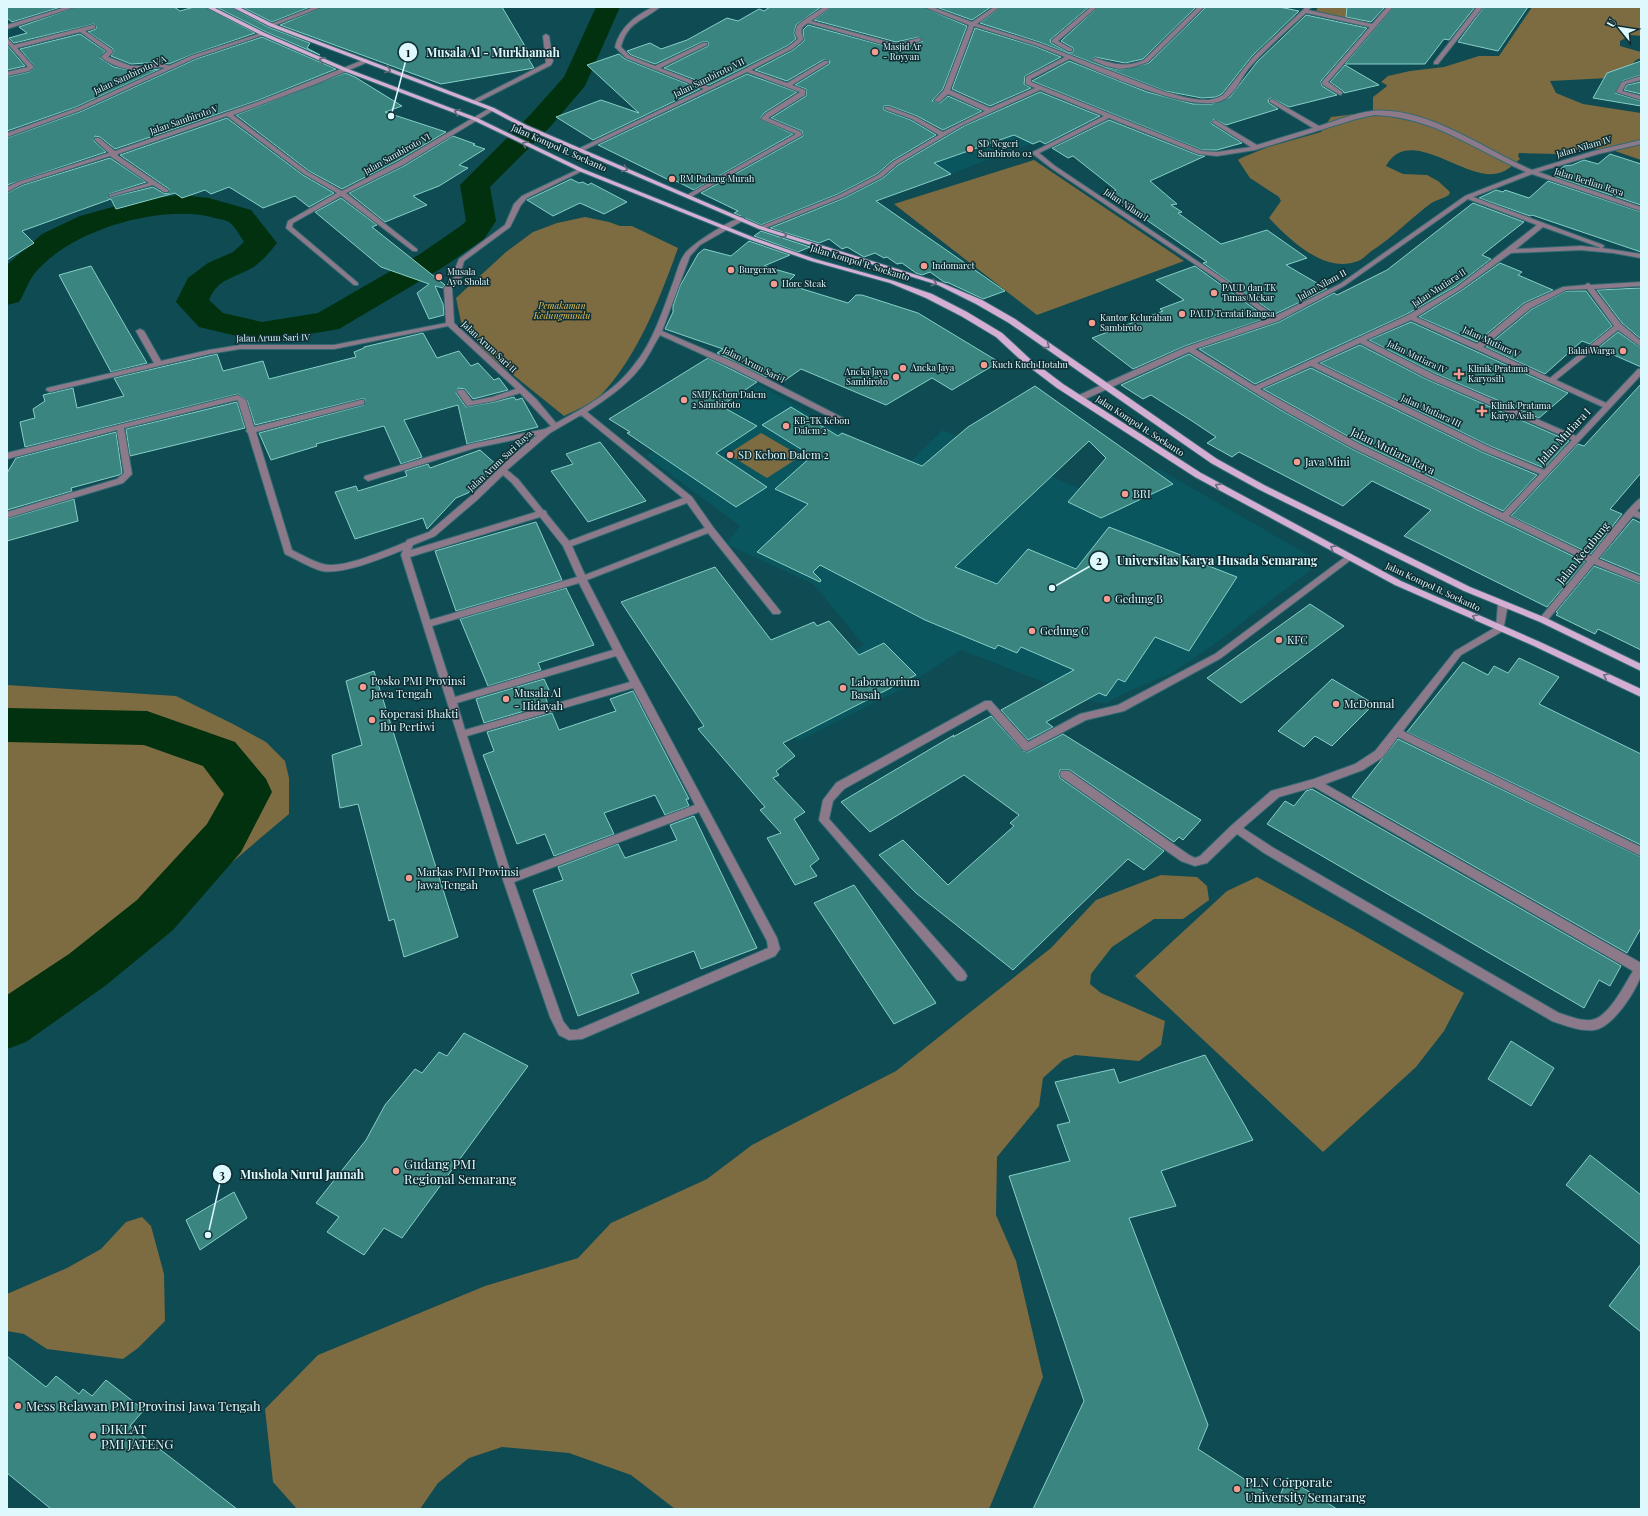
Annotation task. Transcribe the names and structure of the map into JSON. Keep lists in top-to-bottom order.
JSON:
{
  "streets": {
    "main road": ["Jalan Kompol R. Soekanto"],
    "street": [
      "Jalan Sambiroto V A",
      "Jalan Sambiroto VII",
      "Jalan Sambiroto V",
      "Jalan Nilam IV",
      "Jalan Sambiroto VI",
      "Jalan Berlian Raya",
      "Jalan Nilam I",
      "Jalan Nilam II",
      "Jalan Mutiara II",
      "Jalan Arum Sari IV",
      "Jalan Mutiara V",
      "Jalan Arum Sari II",
      "Jalan Mutiara IV",
      "Jalan Arum Sari I",
      "Jalan Mutiara III",
      "Jalan Mutiara I",
      "Jalan Mutiara Raya",
      "Jalan Arum Sari Raya",
      "Jalan Kecubung"
    ]
  },
  "crossings": [
    ["Jalan Sambiroto V A", "Jalan Kompol R. Soekanto"],
    ["Jalan Sambiroto VII", "Jalan Kompol R. Soekanto"],
    ["Jalan Sambiroto V", "Jalan Kompol R. Soekanto"],
    ["Jalan Nilam IV", "Jalan Berlian Raya"],
    ["Jalan Nilam IV", "Jalan Nilam II"],
    ["Jalan Kompol R. Soekanto", "Jalan Sambiroto VI"],
    ["Jalan Kompol R. Soekanto", "Jalan Nilam II"],
    ["Jalan Kompol R. Soekanto", "Jalan Arum Sari II"],
    ["Jalan Kompol R. Soekanto", "Jalan Arum Sari Raya"],
    ["Jalan Kompol R. Soekanto", "Jalan Kecubung"],
    ["Jalan Berlian Raya", "Jalan Nilam I"],
    ["Jalan Berlian Raya", "Jalan Nilam II"],
    ["Jalan Nilam I", "Jalan Nilam II"],
    ["Jalan Nilam II", "Jalan Mutiara Raya"],
    ["Jalan Mutiara II", "Jalan Mutiara V"],
    ["Jalan Mutiara II", "Jalan Mutiara IV"],
    ["Jalan Mutiara II", "Jalan Mutiara III"],
    ["Jalan Mutiara II", "Jalan Mutiara Raya"],
    ["Jalan Arum Sari IV", "Jalan Arum Sari II"],
    ["Jalan Mutiara V", "Jalan Mutiara I"],
    ["Jalan Arum Sari II", "Jalan Arum Sari Raya"],
    ["Jalan Mutiara IV", "Jalan Mutiara I"],
    ["Jalan Arum Sari I", "Jalan Arum Sari Raya"],
    ["Jalan Mutiara III", "Jalan Mutiara I"],
    ["Jalan Mutiara I", "Jalan Mutiara Raya"],
    ["Jalan Mutiara Raya", "Jalan Kecubung"]
  ],
  "parks": ["Pemakaman Kedungmundu"],
  "places": {
    "other": [
      "Masjid Ar - Royyan",
      "Musala Al - Murkhamah",
      "SD Negeri Sambiroto 02",
      "RM Padang Murah",
      "Indomaret",
      "Burgerax",
      "Musala Ayo Sholat",
      "Hore Steak",
      "PAUD dan TK Tunas Mekar",
      "PAUD Teratai Bangsa",
      "Kantor Kelurahan Sambiroto",
      "Balai Warga",
      "Kuch Kuch Hotahu",
      "Aneka Jaya",
      "Aneka Jaya Sambiroto",
      "SMP Kebon Dalem 2 Sambiroto",
      "KB-TK Kebon Dalem 2",
      "SD Kebon Dalem 2",
      "Java Mini",
      "BRI",
      "Universitas Karya Husada Semarang",
      "Gedung B",
      "Gedung C",
      "KFC",
      "Posko PMI Provinsi Jawa Tengah",
      "Laboratorium Basah",
      "Musala Al - Hidayah",
      "McDonnal",
      "Koperasi Bhakti Ibu Pertiwi",
      "Markas PMI Provinsi Jawa Tengah",
      "Gudang PMI Regional Semarang",
      "Mushola Nurul Jannah",
      "Mess Relawan PMI Provinsi Jawa Tengah",
      "DIKLAT PMI JATENG",
      "PLN Corporate University Semarang"
    ],
    "health": ["Klinik Pratama Karyosih", "Klinik Pratama Karyo Asih"]
  },
  "north": "top left"
}
